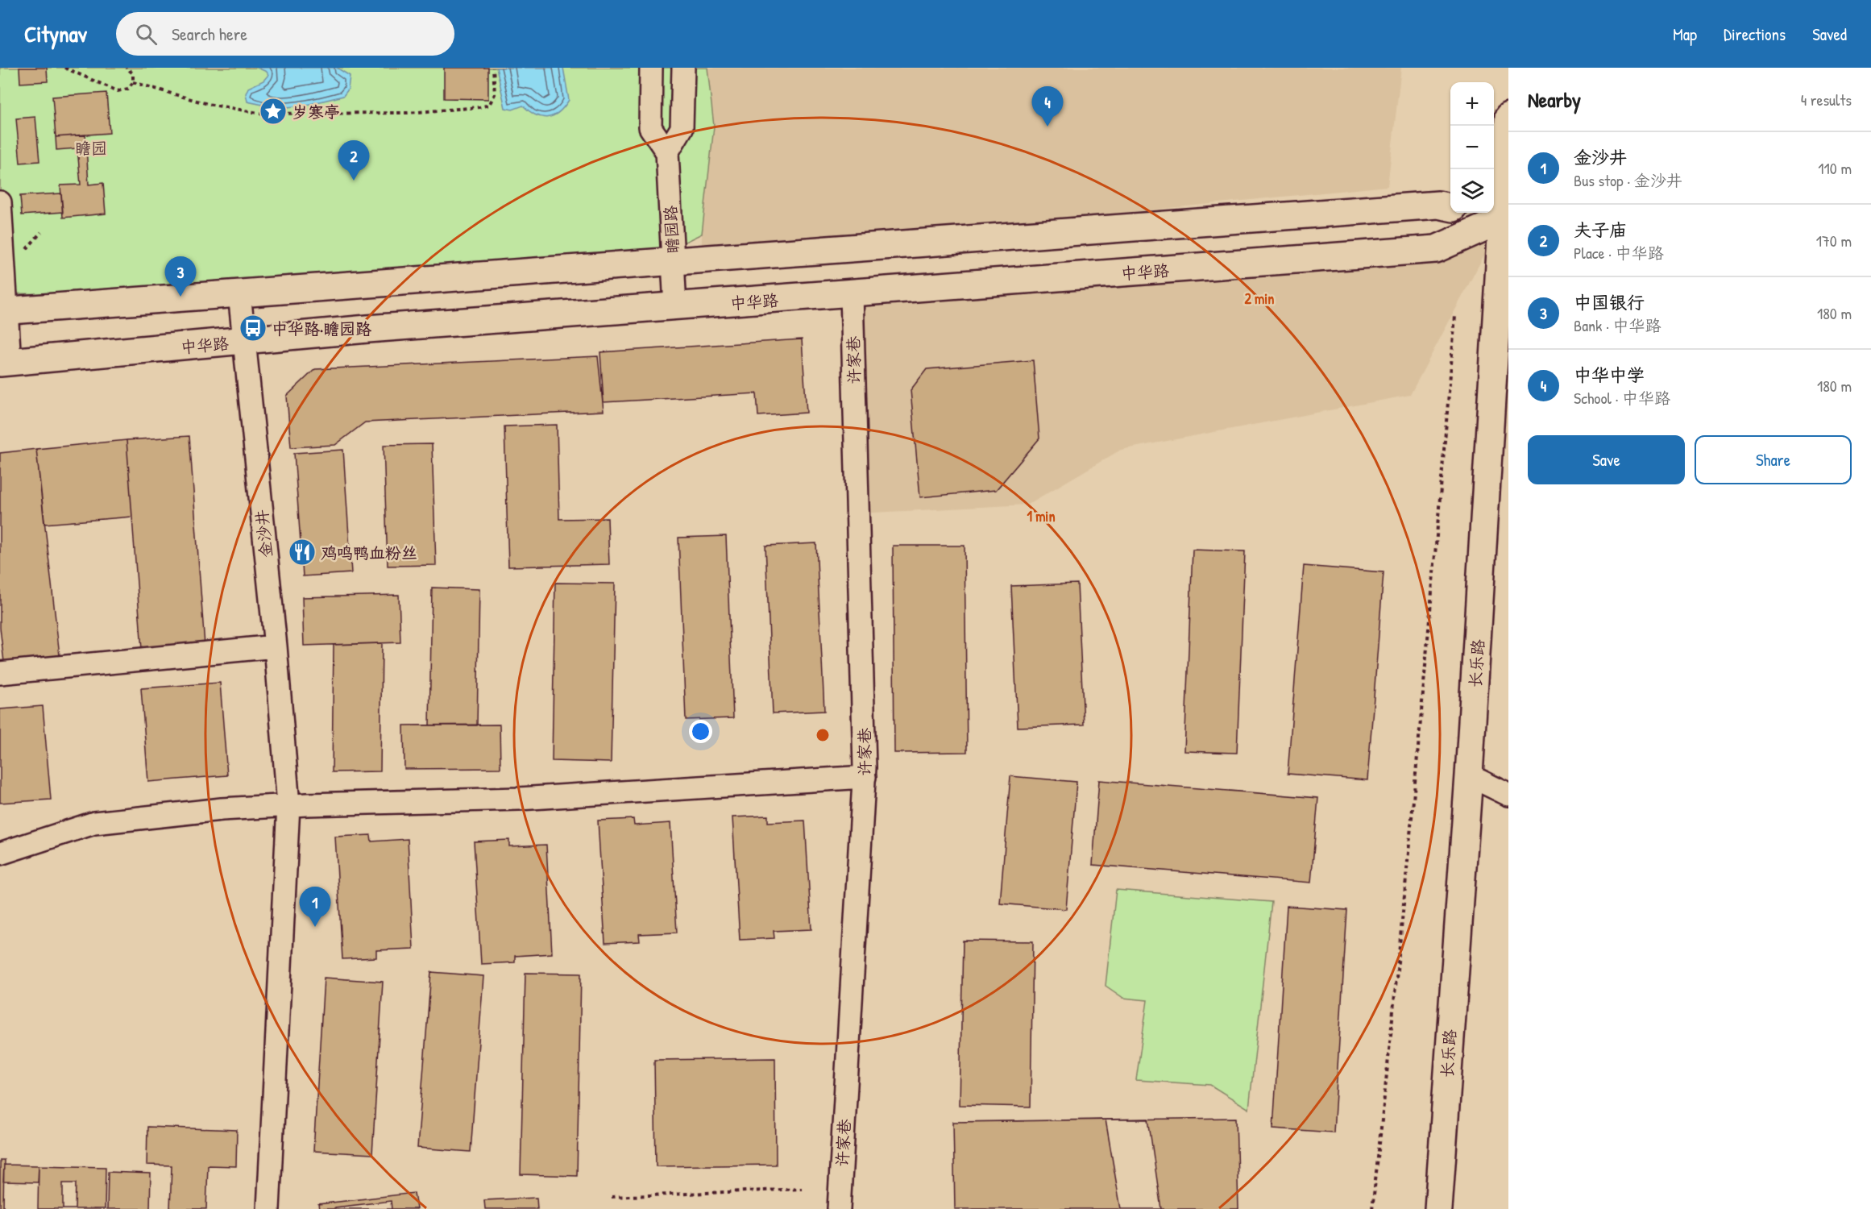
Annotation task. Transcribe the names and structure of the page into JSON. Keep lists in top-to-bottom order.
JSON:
{
  "streets": {
    "main road": ["中华路", "长乐路"],
    "street": ["瞻园路", "许家巷", "金沙井"]
  },
  "crossings": [
    ["瞻园路", "中华路"],
    ["中华路", "许家巷"],
    ["中华路", "金沙井"],
    ["中华路", "长乐路"]
  ],
  "parks": ["瞻园"],
  "places": {
    "place": ["岁寒亭"],
    "bus stop": ["中华路·瞻园路"],
    "restaurant": ["鸡鸣鸭血粉丝"]
  },
  "page": {
    "header": "Citynav",
    "search": "Search here",
    "nav": ["Map", "Directions", "Saved"],
    "heading": ["Nearby", "4 results"],
    "map_buttons": ["+", "−"],
    "pins": [
      "4",
      "2",
      "3",
      "1"
    ],
    "list": [
      {
        "mark": "1",
        "name": "金沙井",
        "note": "Bus stop · 金沙井",
        "value": "110 m"
      },
      {
        "mark": "2",
        "name": "夫子庙",
        "note": "Place · 中华路",
        "value": "170 m"
      },
      {
        "mark": "3",
        "name": "中国银行",
        "note": "Bank · 中华路",
        "value": "180 m"
      },
      {
        "mark": "4",
        "name": "中华中学",
        "note": "School · 中华路",
        "value": "180 m"
      }
    ],
    "buttons": ["Save", "Share"]
  },
  "rings": ["2 min", "1 min"]
}
